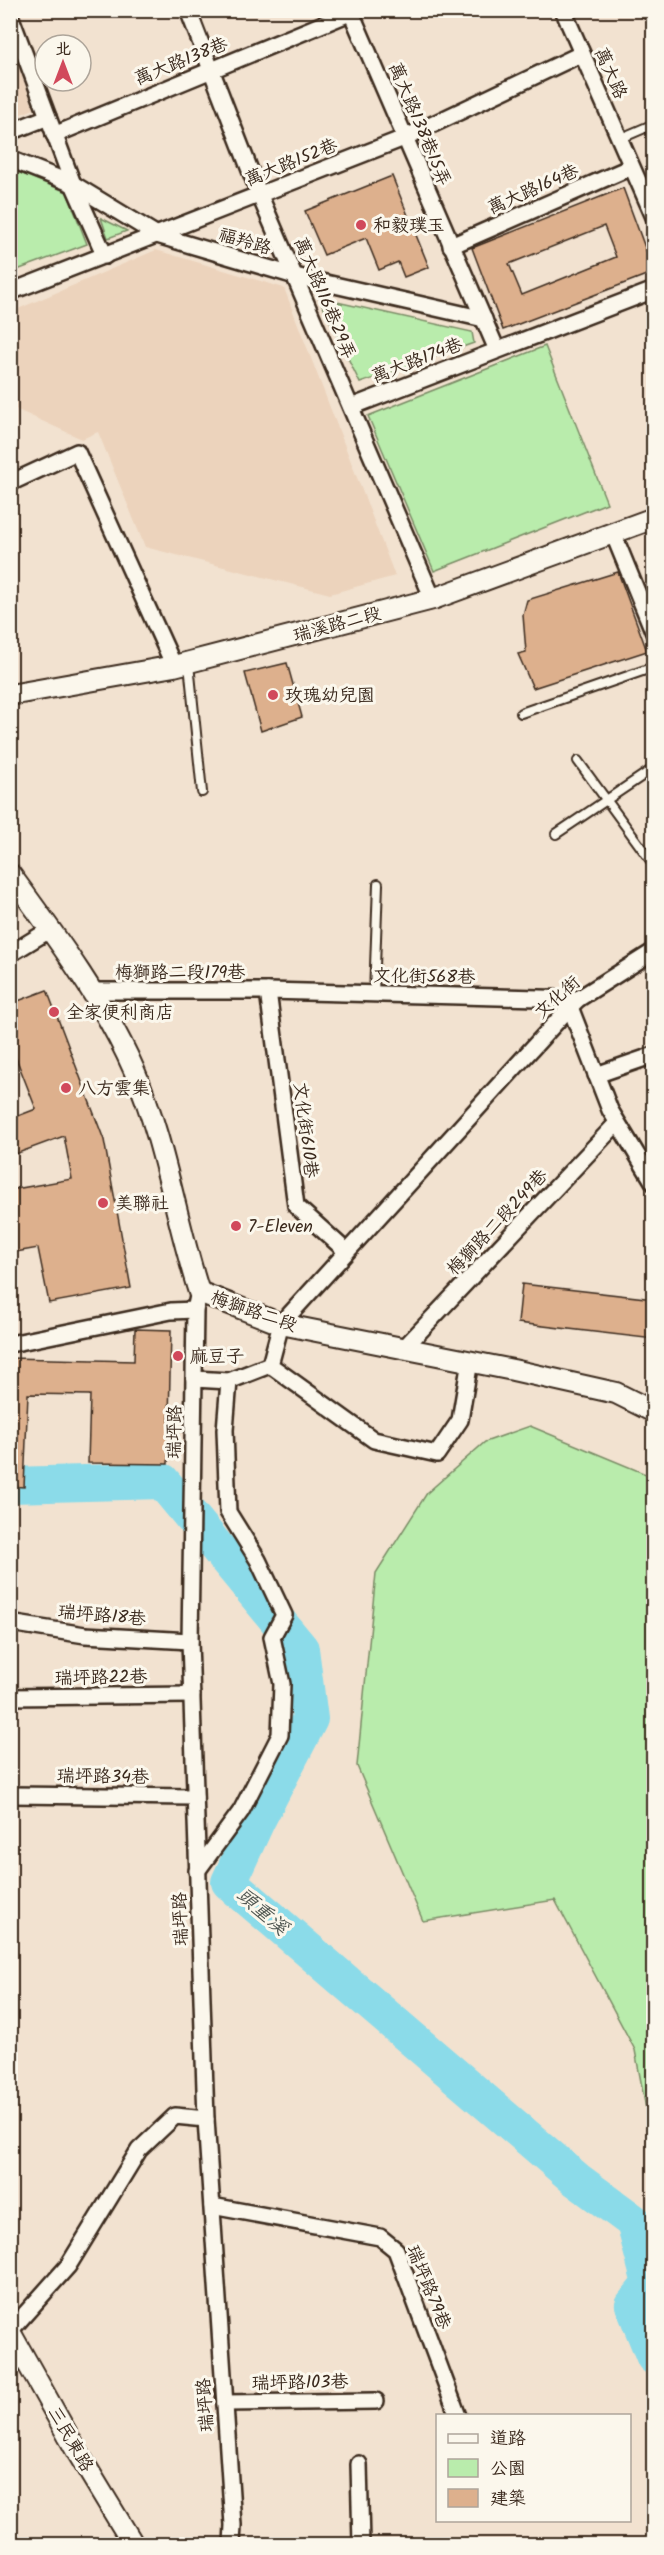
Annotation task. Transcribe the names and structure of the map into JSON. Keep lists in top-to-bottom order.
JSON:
{
  "streets": {
    "street": [
      "萬大路138巷",
      "萬大路",
      "萬大路138巷15弄",
      "萬大路152巷",
      "萬大路164巷",
      "福羚路",
      "萬大路116巷29弄",
      "萬大路174巷",
      "瑞溪路二段",
      "梅獅路二段179巷",
      "文化街568巷",
      "文化街",
      "文化街610巷",
      "梅獅路二段249巷",
      "梅獅路二段",
      "瑞坪路",
      "瑞坪路18巷",
      "瑞坪路22巷",
      "瑞坪路34巷",
      "瑞坪路79巷",
      "瑞坪路103巷",
      "三民東路"
    ]
  },
  "crossings": [
    ["萬大路138巷", "萬大路138巷15弄"],
    ["萬大路138巷", "萬大路116巷29弄"],
    ["萬大路", "萬大路152巷"],
    ["萬大路", "萬大路164巷"],
    ["萬大路138巷15弄", "萬大路152巷"],
    ["萬大路138巷15弄", "萬大路164巷"],
    ["萬大路138巷15弄", "福羚路"],
    ["萬大路138巷15弄", "萬大路174巷"],
    ["萬大路152巷", "福羚路"],
    ["萬大路152巷", "萬大路116巷29弄"],
    ["福羚路", "萬大路116巷29弄"],
    ["萬大路116巷29弄", "萬大路174巷"],
    ["萬大路116巷29弄", "瑞溪路二段"],
    ["梅獅路二段179巷", "文化街568巷"],
    ["梅獅路二段179巷", "文化街610巷"],
    ["梅獅路二段179巷", "梅獅路二段"],
    ["文化街568巷", "文化街"],
    ["文化街568巷", "文化街610巷"],
    ["文化街", "文化街610巷"],
    ["文化街", "梅獅路二段"],
    ["梅獅路二段249巷", "梅獅路二段"],
    ["梅獅路二段", "瑞坪路"],
    ["瑞坪路", "瑞坪路18巷"],
    ["瑞坪路", "瑞坪路22巷"],
    ["瑞坪路", "瑞坪路34巷"],
    ["瑞坪路", "瑞坪路79巷"],
    ["瑞坪路", "瑞坪路103巷"]
  ],
  "water": ["頭重溪"],
  "places": [
    "和毅璞玉",
    "玫瑰幼兒園",
    "全家便利商店",
    "八方雲集",
    "美聯社",
    "7-Eleven",
    "麻豆子"
  ],
  "legend": ["道路", "公園", "建築"],
  "north": "top"
}
